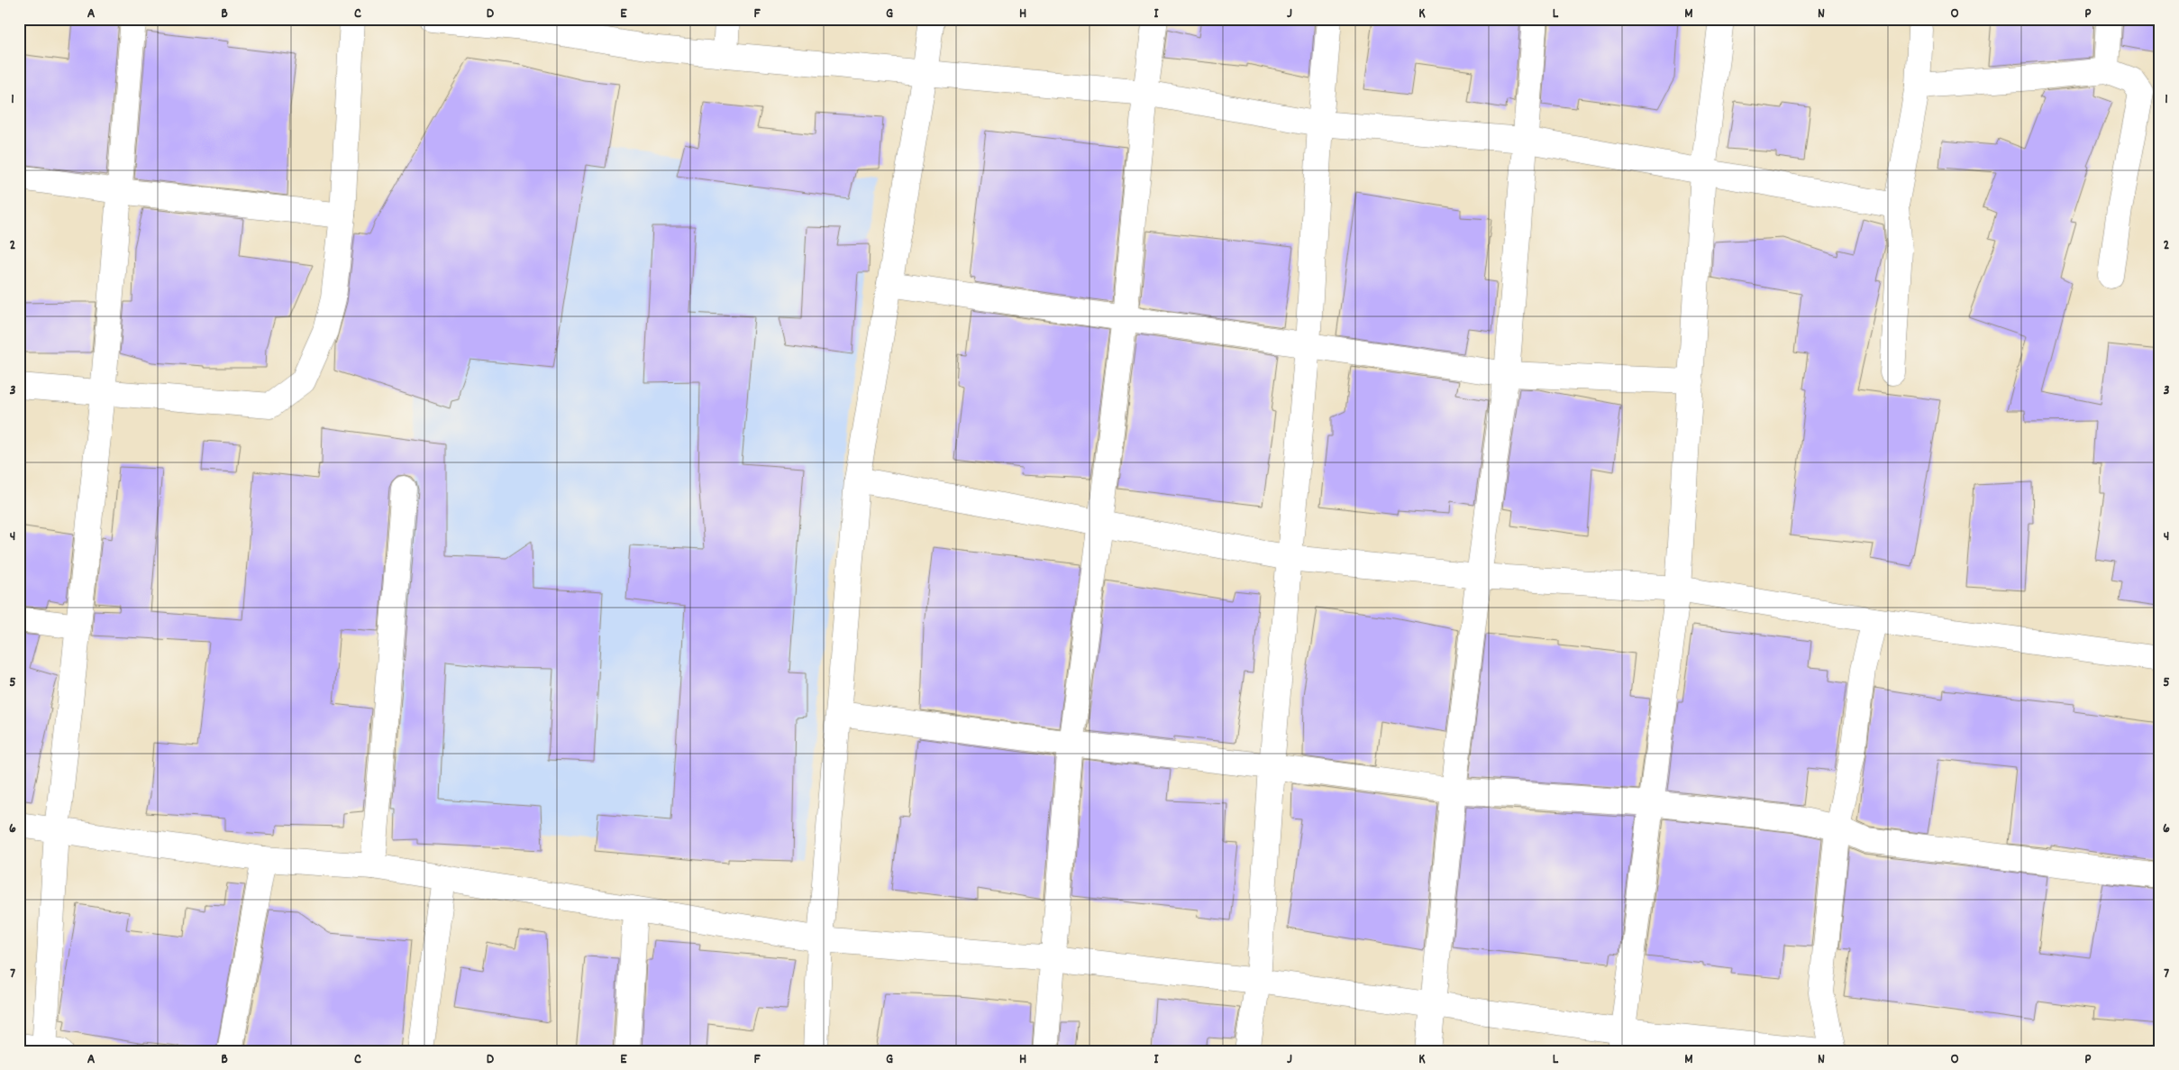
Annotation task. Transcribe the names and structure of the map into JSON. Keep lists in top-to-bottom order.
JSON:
{
  "grid": {
    "columns": [
      "A",
      "B",
      "C",
      "D",
      "E",
      "F",
      "G",
      "H",
      "I",
      "J",
      "K",
      "L",
      "M",
      "N",
      "O",
      "P"
    ],
    "rows": [
      "1",
      "2",
      "3",
      "4",
      "5",
      "6",
      "7"
    ]
  }
}
